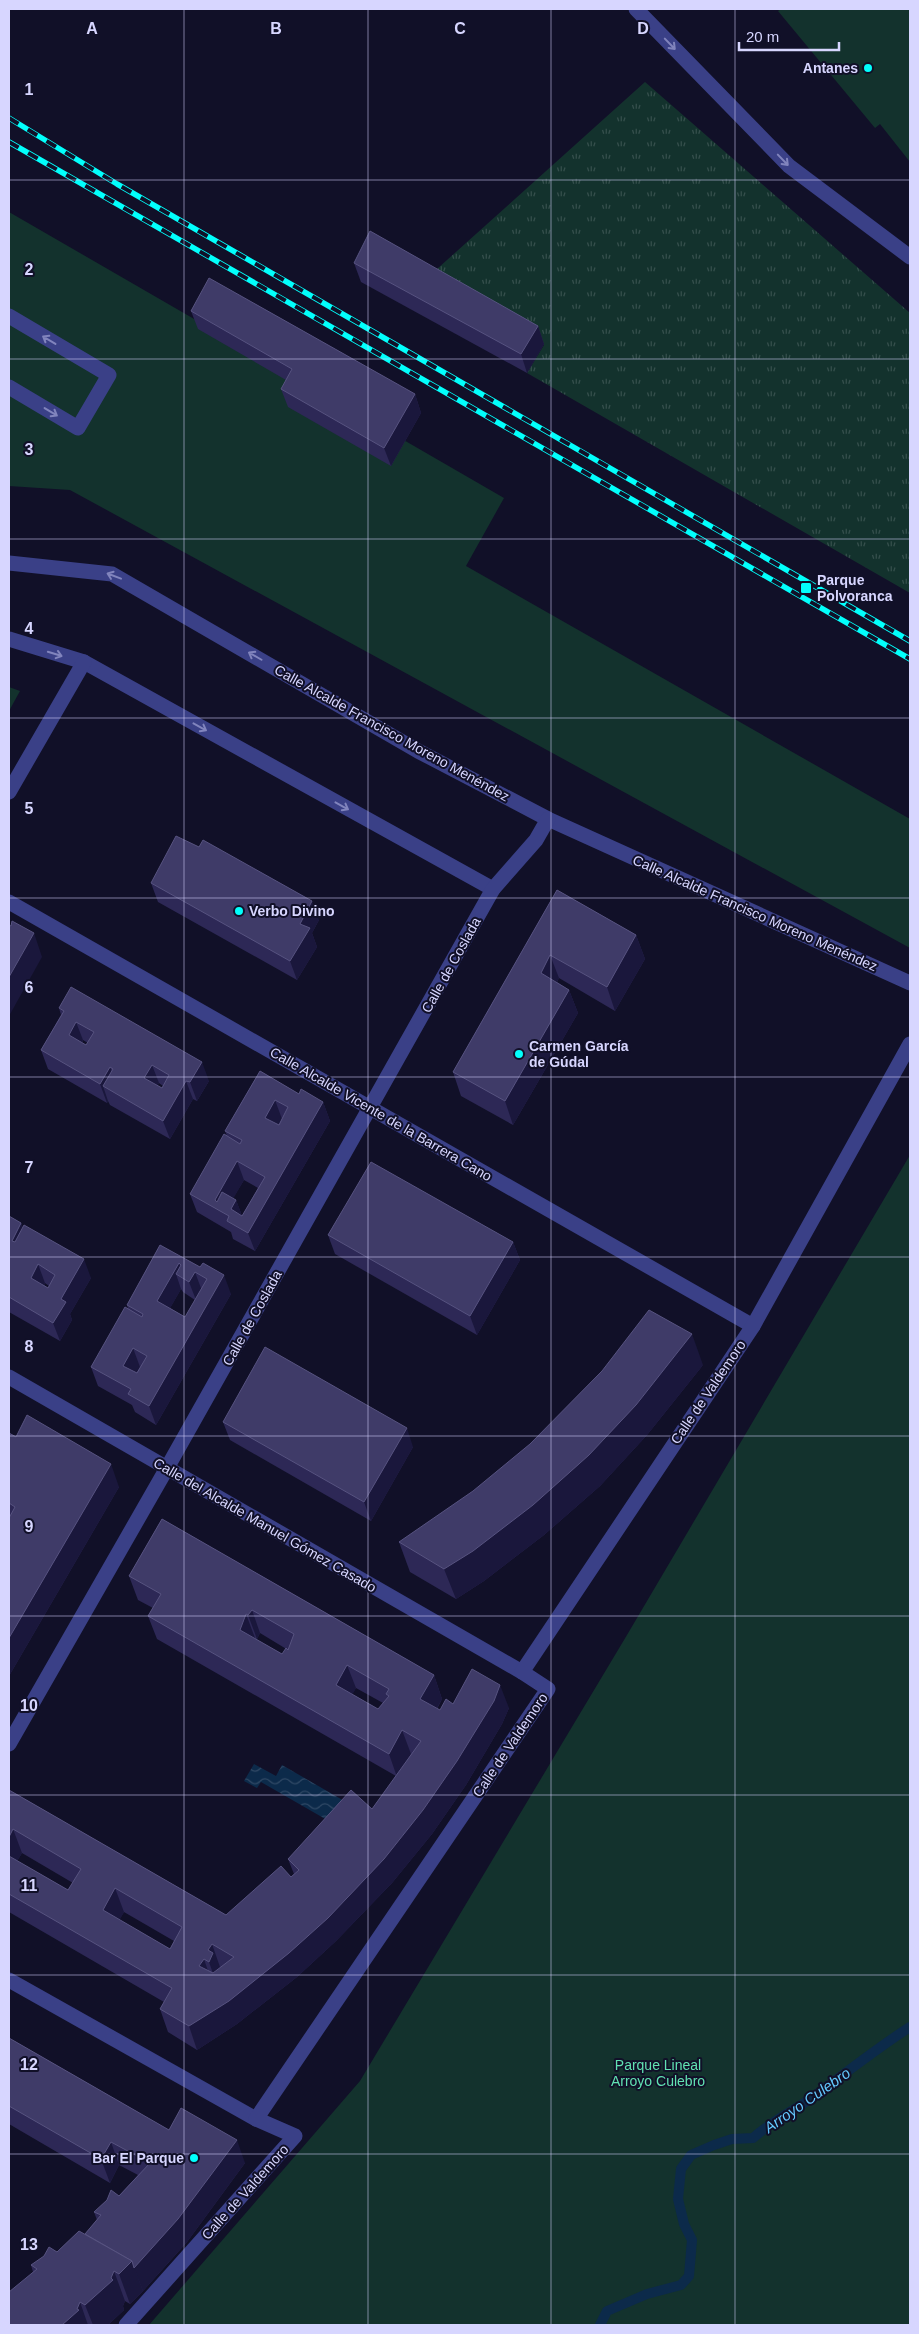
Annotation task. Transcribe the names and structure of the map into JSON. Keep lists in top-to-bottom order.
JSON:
{
  "streets": {
    "street": [
      "Calle Alcalde Francisco Moreno Menéndez",
      "Calle de Coslada",
      "Calle Alcalde Vicente de la Barrera Cano",
      "Calle de Valdemoro",
      "Calle del Alcalde Manuel Gómez Casado"
    ]
  },
  "crossings": [
    ["Calle Alcalde Francisco Moreno Menéndez", "Calle de Coslada"],
    ["Calle de Coslada", "Calle Alcalde Vicente de la Barrera Cano"],
    ["Calle de Coslada", "Calle del Alcalde Manuel Gómez Casado"],
    ["Calle Alcalde Vicente de la Barrera Cano", "Calle de Valdemoro"],
    ["Calle de Valdemoro", "Calle del Alcalde Manuel Gómez Casado"]
  ],
  "water": ["Arroyo Culebro"],
  "parks": ["Parque Lineal Arroyo Culebro"],
  "places": {
    "other": [
      "Antanes",
      "Verbo Divino",
      "Carmen García de Gúdal",
      "Bar El Parque"
    ],
    "transit": ["Parque Polvoranca"]
  },
  "scale_bar": "20 m",
  "grid": {
    "columns": [
      "A",
      "B",
      "C",
      "D"
    ],
    "rows": [
      "1",
      "2",
      "3",
      "4",
      "5",
      "6",
      "7",
      "8",
      "9",
      "10",
      "11",
      "12",
      "13"
    ]
  }
}
